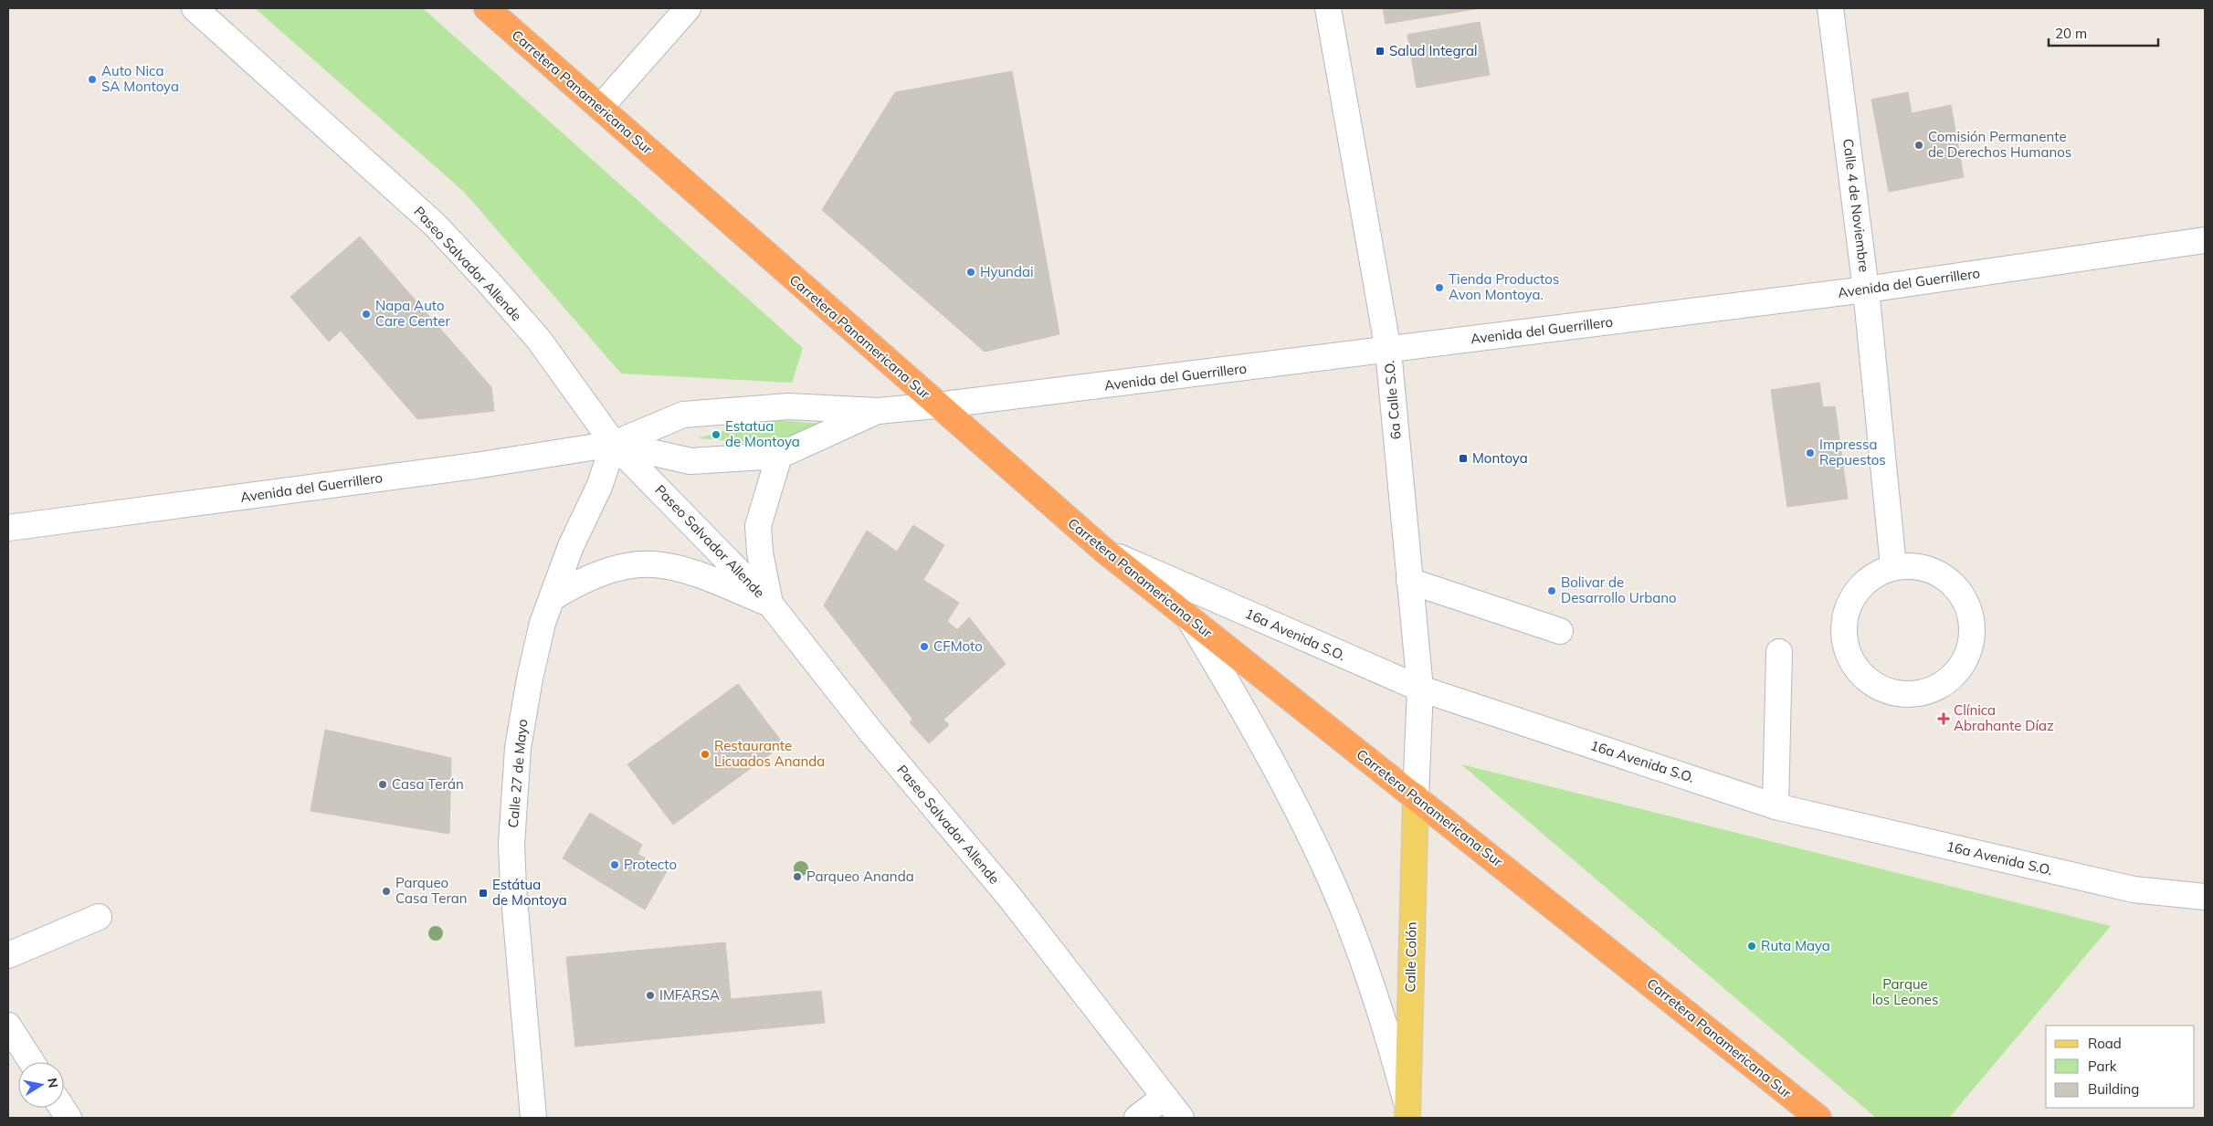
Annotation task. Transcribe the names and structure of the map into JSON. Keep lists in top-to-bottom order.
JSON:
{
  "streets": {
    "highway": ["Carretera Panamericana Sur"],
    "main road": ["Calle Colón"],
    "street": [
      "Calle 4 de Noviembre",
      "Paseo Salvador Allende",
      "Avenida del Guerrillero",
      "6a Calle S.O.",
      "16a Avenida S.O.",
      "Calle 27 de Mayo"
    ]
  },
  "crossings": [
    ["Carretera Panamericana Sur", "Avenida del Guerrillero"],
    ["Carretera Panamericana Sur", "6a Calle S.O."],
    ["Carretera Panamericana Sur", "16a Avenida S.O."],
    ["Carretera Panamericana Sur", "Calle Colón"],
    ["Calle 4 de Noviembre", "Avenida del Guerrillero"],
    ["Paseo Salvador Allende", "Avenida del Guerrillero"],
    ["Paseo Salvador Allende", "Calle 27 de Mayo"],
    ["Avenida del Guerrillero", "6a Calle S.O."],
    ["Avenida del Guerrillero", "Calle 27 de Mayo"],
    ["6a Calle S.O.", "16a Avenida S.O."],
    ["6a Calle S.O.", "Calle Colón"]
  ],
  "parks": ["Parque los Leones"],
  "places": {
    "transit": ["Salud Integral", "Montoya", "Estátua de Montoya"],
    "other": [
      "Auto Nica SA Montoya",
      "Comisión Permanente de Derechos Humanos",
      "Hyundai",
      "Tienda Productos Avon Montoya.",
      "Napa Auto Care Center",
      "Estatua de Montoya",
      "Impressa Repuestos",
      "Bolivar de Desarrollo Urbano",
      "CFMoto",
      "Restaurante Licuados Ananda",
      "Casa Terán",
      "Protecto",
      "Parqueo Ananda",
      "Parqueo Casa Teran",
      "Ruta Maya",
      "IMFARSA"
    ],
    "health": ["Clínica Abrahante Díaz"]
  },
  "legend": ["Road", "Park", "Building"],
  "scale_bar": "20 m",
  "north": "right"
}
